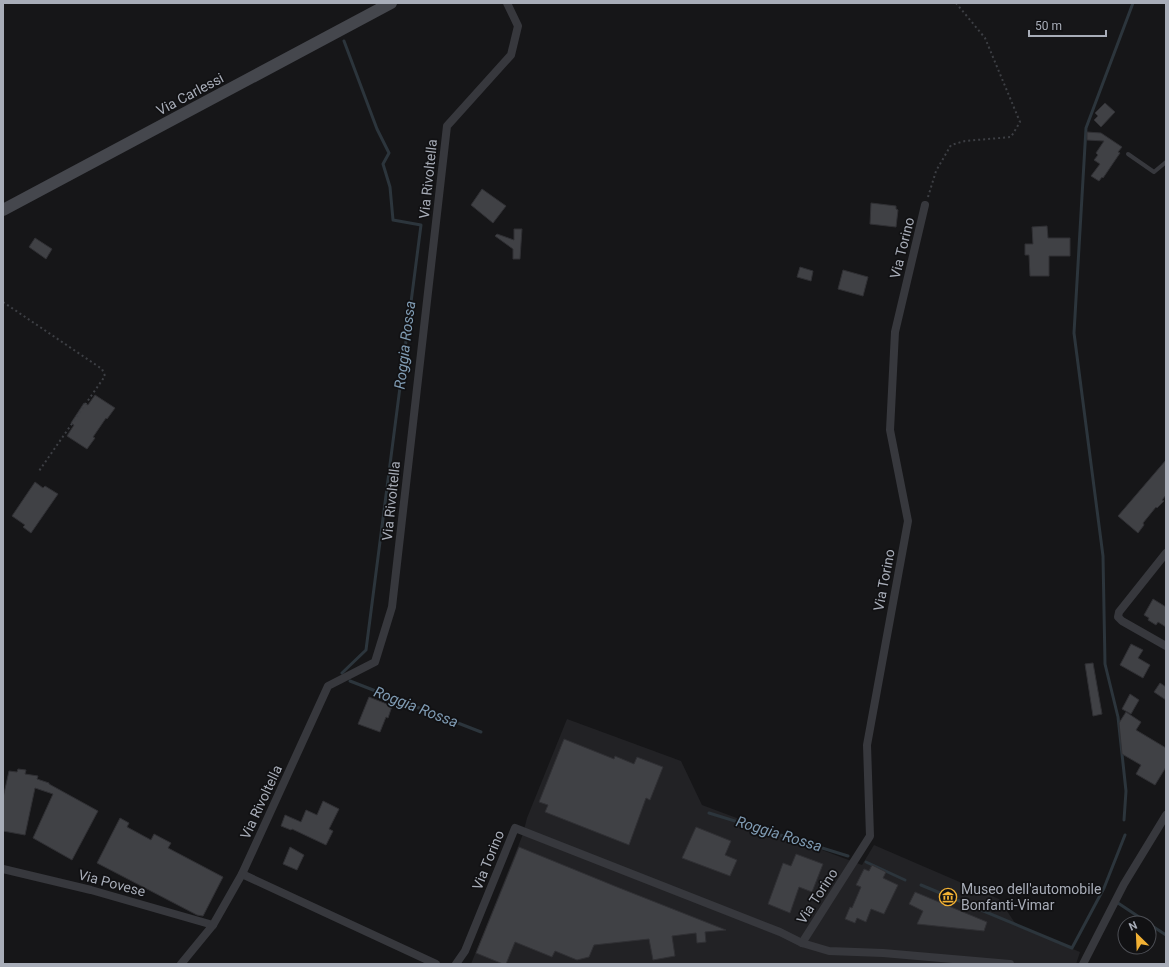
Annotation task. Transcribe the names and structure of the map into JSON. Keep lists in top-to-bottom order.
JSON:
{
  "streets": {
    "main road": ["Via Carlessi"],
    "street": ["Via Rivoltella", "Via Torino", "Via Povese"]
  },
  "crossings": [
    ["Via Rivoltella", "Via Povese"]
  ],
  "water": ["Roggia Rossa"],
  "places": {
    "museum": ["Museo dell'automobile Bonfanti-Vimar"]
  },
  "scale_bar": "50 m",
  "north": "top left"
}
